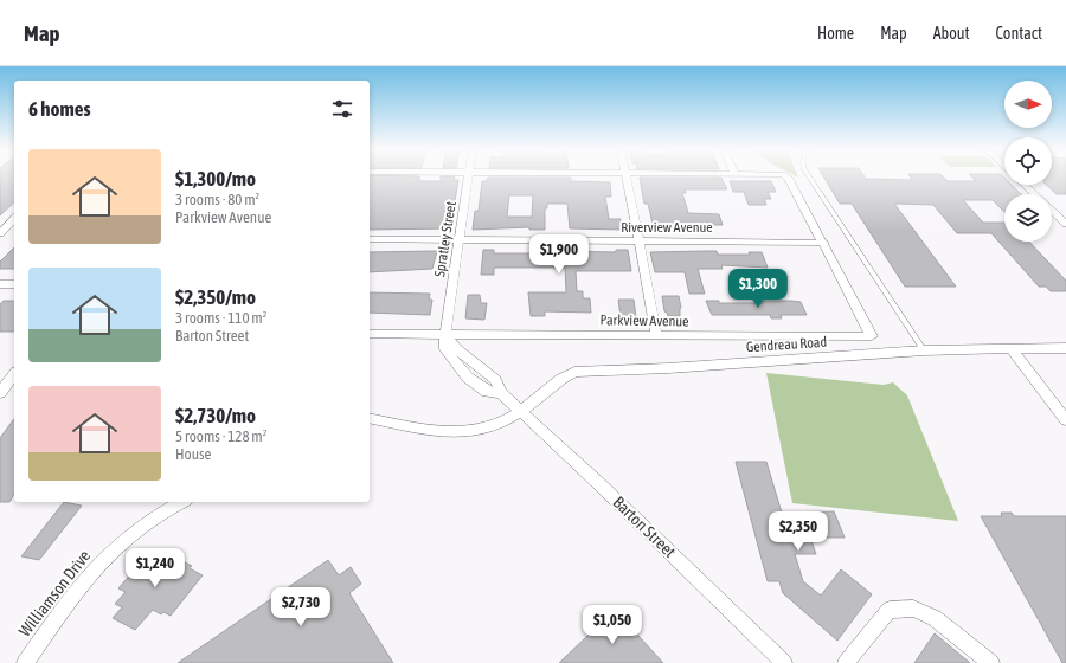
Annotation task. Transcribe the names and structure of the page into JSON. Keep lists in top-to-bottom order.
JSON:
{
  "streets": {
    "street": [
      "Riverview Avenue",
      "Spratley Street",
      "Parkview Avenue",
      "Gendreau Road",
      "Barton Street",
      "Williamson Drive"
    ]
  },
  "crossings": [
    ["Riverview Avenue", "Spratley Street"],
    ["Riverview Avenue", "Parkview Avenue"],
    ["Spratley Street", "Parkview Avenue"],
    ["Spratley Street", "Barton Street"],
    ["Parkview Avenue", "Barton Street"],
    ["Gendreau Road", "Barton Street"]
  ],
  "north": "right",
  "page": {
    "header": "Map",
    "nav": [
      "Home",
      "Map",
      "About",
      "Contact"
    ],
    "heading": "6 homes",
    "list": [
      {
        "name": "$1,300/mo",
        "note": "3 rooms · 80 m² · Parkview Avenue"
      },
      {
        "name": "$2,350/mo",
        "note": "3 rooms · 110 m² · Barton Street"
      },
      {
        "name": "$2,730/mo",
        "note": "5 rooms · 128 m² · House"
      }
    ],
    "price": [
      "$1,900",
      "$1,300",
      "$2,350",
      "$1,240",
      "$2,730",
      "$1,050"
    ]
  }
}
